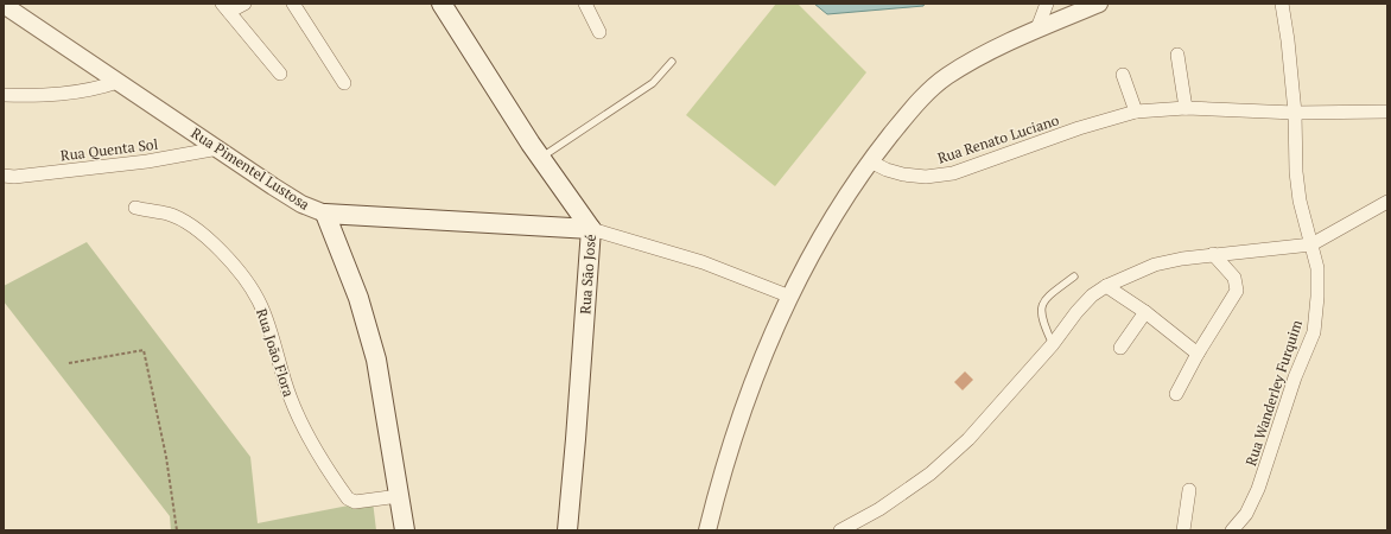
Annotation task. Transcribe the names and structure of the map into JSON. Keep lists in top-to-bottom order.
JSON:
{
  "streets": {
    "main road": ["Rua Pimentel Lustosa", "Rua São José"],
    "street": [
      "Rua Renato Luciano",
      "Rua Quenta Sol",
      "Rua João Flora",
      "Rua Wanderley Furquim"
    ]
  },
  "crossings": [
    ["Rua Renato Luciano", "Rua Wanderley Furquim"],
    ["Rua Quenta Sol", "Rua Pimentel Lustosa"],
    ["Rua Pimentel Lustosa", "Rua São José"]
  ]
}
